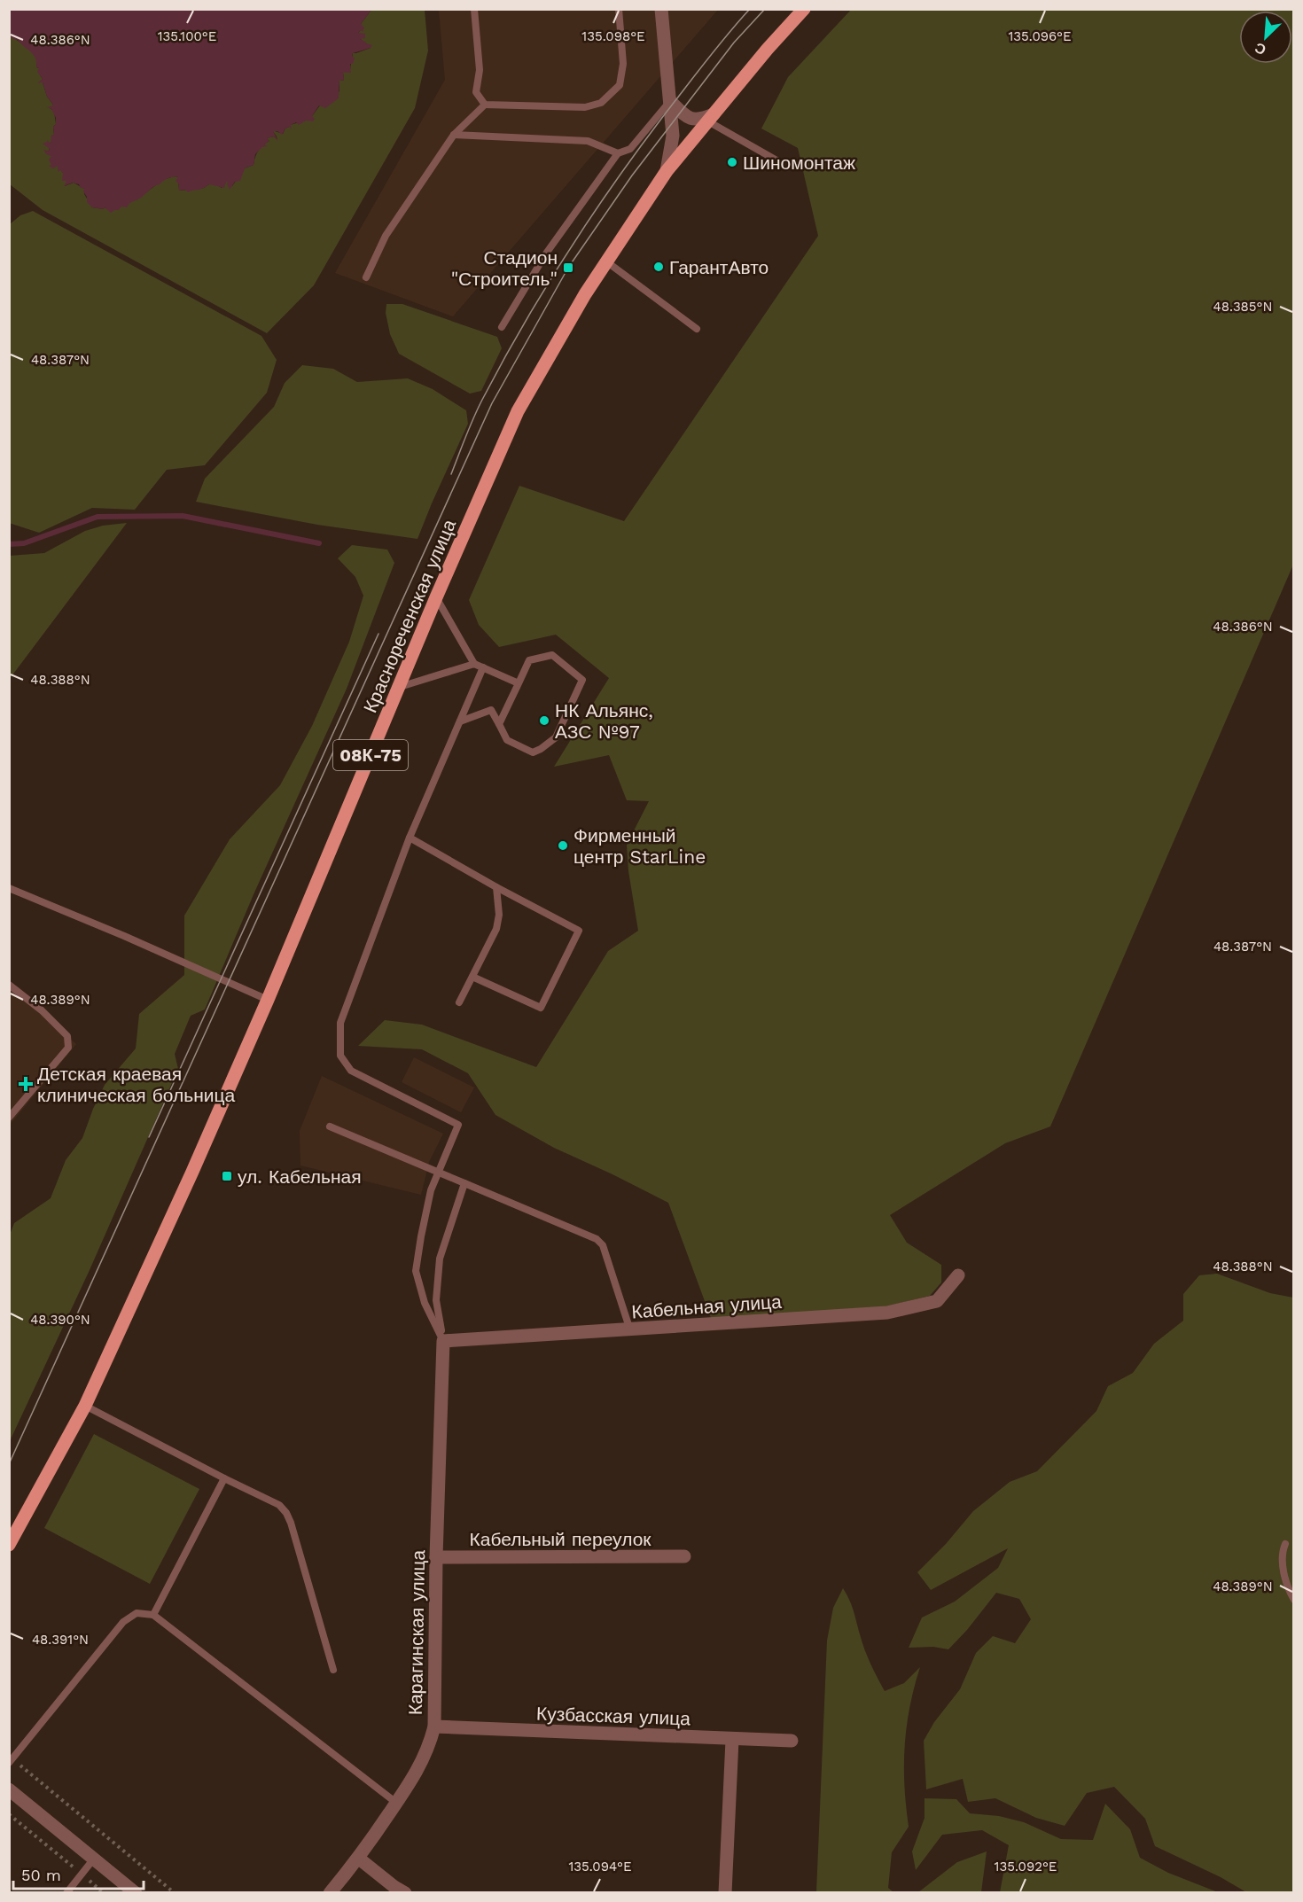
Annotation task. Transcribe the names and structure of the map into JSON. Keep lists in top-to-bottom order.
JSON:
{
  "streets": {
    "main road": ["Краснореченская улица", "08К-75"],
    "street": [
      "Кабельная улица",
      "Кабельный переулок",
      "Карагинская улица",
      "Кузбасская улица"
    ]
  },
  "crossings": [
    ["Кабельная улица", "Карагинская улица"],
    ["Кабельный переулок", "Карагинская улица"],
    ["Карагинская улица", "Кузбасская улица"]
  ],
  "places": {
    "other": [
      "Шиномонтаж",
      "ГарантАвто",
      "НК Альянс, АЗС №97",
      "Фирменный центр StarLine"
    ],
    "transit": ["Стадион \"Строитель\"", "ул. Кабельная"],
    "health": ["Детская краевая клиническая больница"]
  },
  "scale_bar": "50 m",
  "north": "bottom left",
  "coordinates": [
    "135.098°E",
    "135.096°E",
    "135.100°E",
    "48.386°N",
    "48.385°N",
    "48.387°N",
    "48.388°N",
    "48.389°N",
    "48.390°N",
    "48.391°N",
    "135.094°E",
    "135.092°E"
  ]
}
